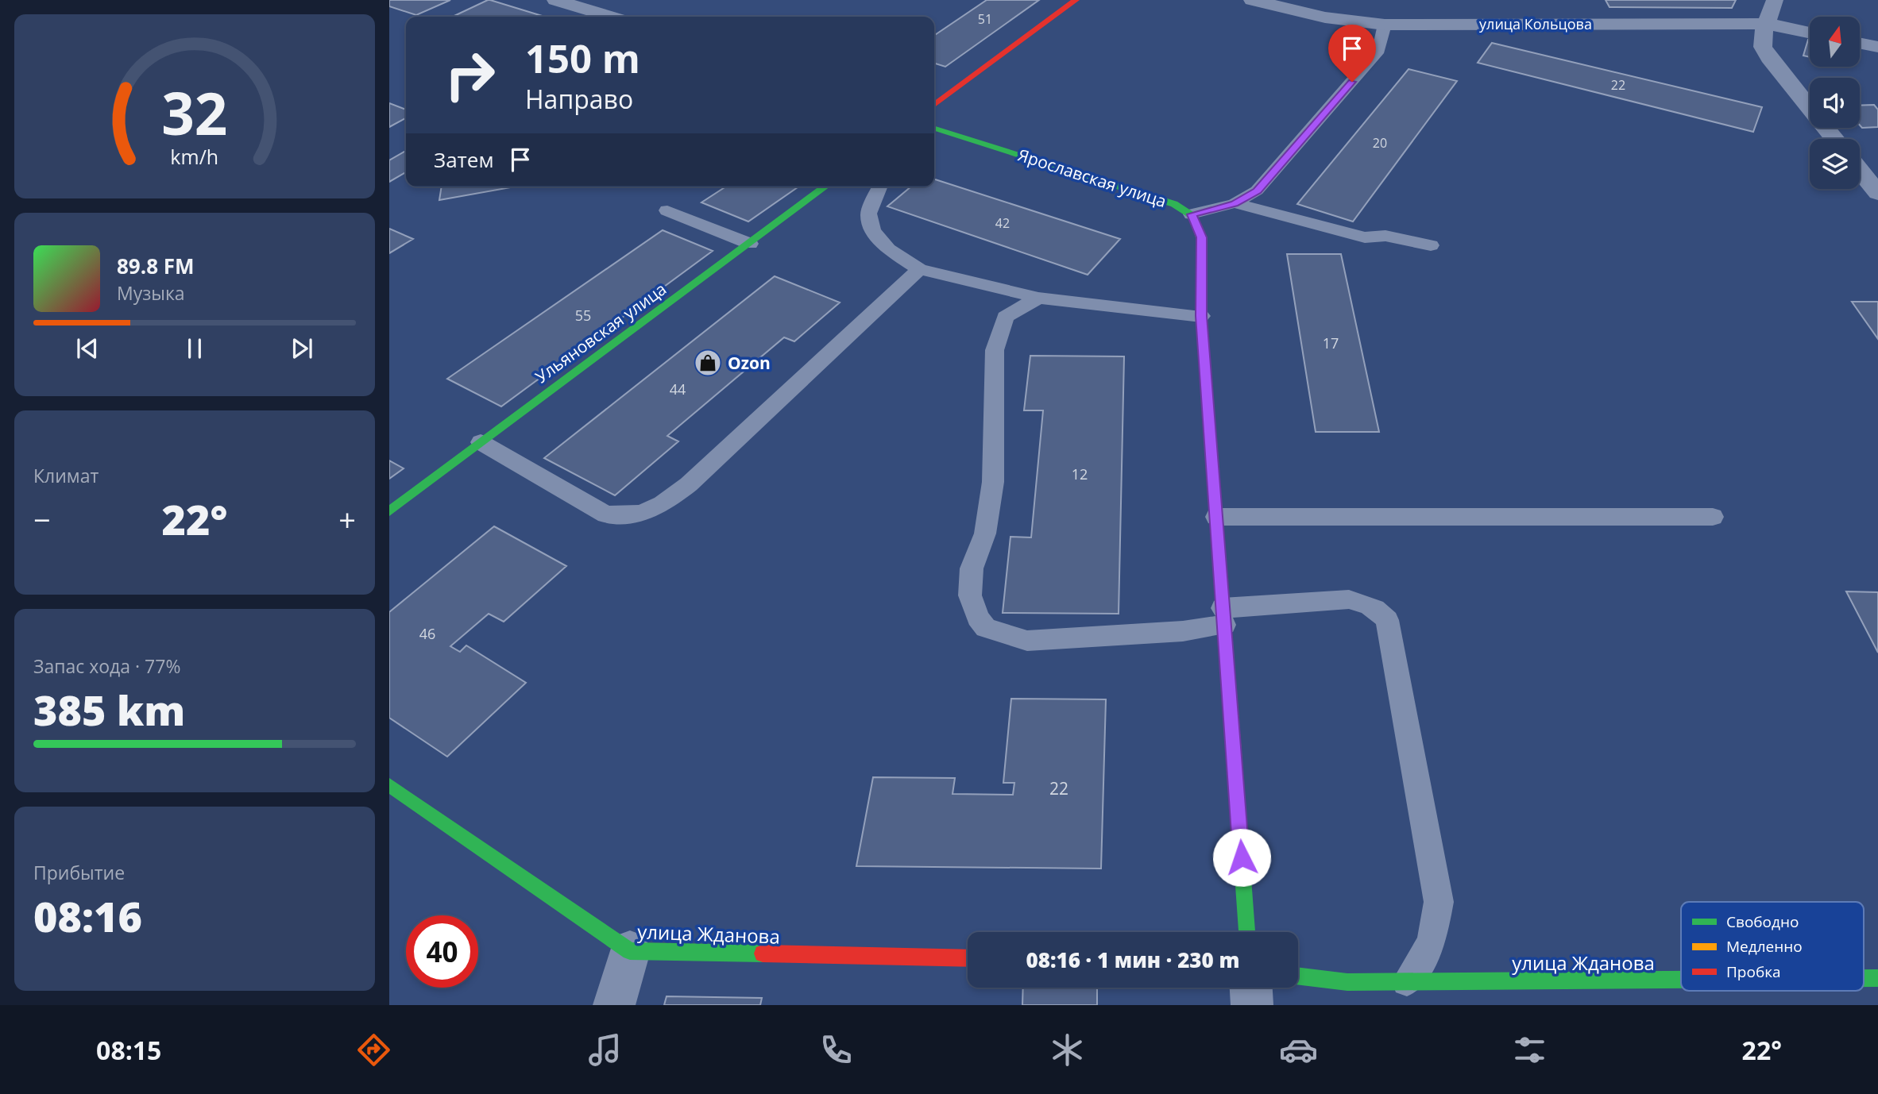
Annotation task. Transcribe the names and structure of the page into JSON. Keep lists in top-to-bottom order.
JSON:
{
  "streets": {
    "street": [
      "улица Кольцова",
      "Ярославская улица",
      "Ульяновская улица",
      "улица Жданова"
    ]
  },
  "places": {
    "shop": ["Ozon"]
  },
  "house_numbers": [
    "51",
    "22",
    "20",
    "42",
    "55",
    "17",
    "44",
    "12",
    "46",
    "22"
  ],
  "legend": ["Свободно", "Медленно", "Пробка"],
  "north": "top",
  "page": {
    "turn": ["150 m", "Направо"],
    "then": "Затем",
    "song": ["89.8 FM", "Музыка"],
    "tile": [
      "Климат",
      ["Запас хода · 77%", "385 km"],
      ["Прибытие", "08:16"]
    ],
    "heat": ["−", "22°", "+"],
    "limit": "40",
    "trip": "08:16 · 1 мин · 230 m",
    "tabs": ["08:15", "22°"],
    "gauge": ["32", "km/h"]
  }
}
